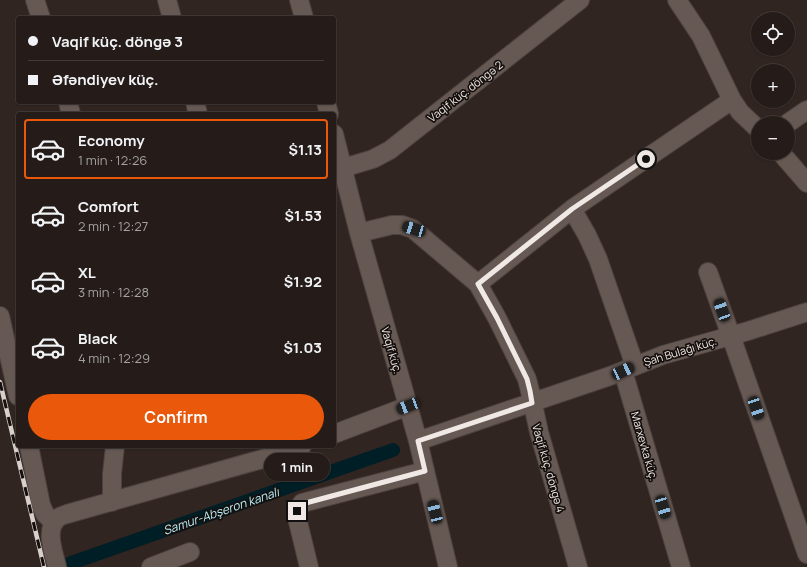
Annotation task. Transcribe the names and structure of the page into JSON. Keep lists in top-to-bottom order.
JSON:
{
  "streets": {
    "street": [
      "Vaqif küç. döngə 2",
      "Vaqif küç.",
      "Şah Bulağı küç.",
      "Marxevka küç.",
      "Vaqif küç. döngə 4"
    ]
  },
  "crossings": [
    ["Vaqif küç. döngə 2", "Vaqif küç."],
    ["Vaqif küç.", "Şah Bulağı küç."],
    ["Şah Bulağı küç.", "Marxevka küç."],
    ["Şah Bulağı küç.", "Vaqif küç. döngə 4"]
  ],
  "water": ["Samur-Abşeron kanalı"],
  "page": {
    "map_buttons": ["+", "−"],
    "banner": ["Vaqif küç. döngə 3", "Əfəndiyev küç."],
    "list": [
      {
        "name": "Economy",
        "note": "1 min · 12:26",
        "value": "$1.13"
      },
      {
        "name": "Comfort",
        "note": "2 min · 12:27",
        "value": "$1.53"
      },
      {
        "name": "XL",
        "note": "3 min · 12:28",
        "value": "$1.92"
      },
      {
        "name": "Black",
        "note": "4 min · 12:29",
        "value": "$1.03"
      }
    ],
    "buttons": "Confirm",
    "bubble": "1 min"
  }
}
